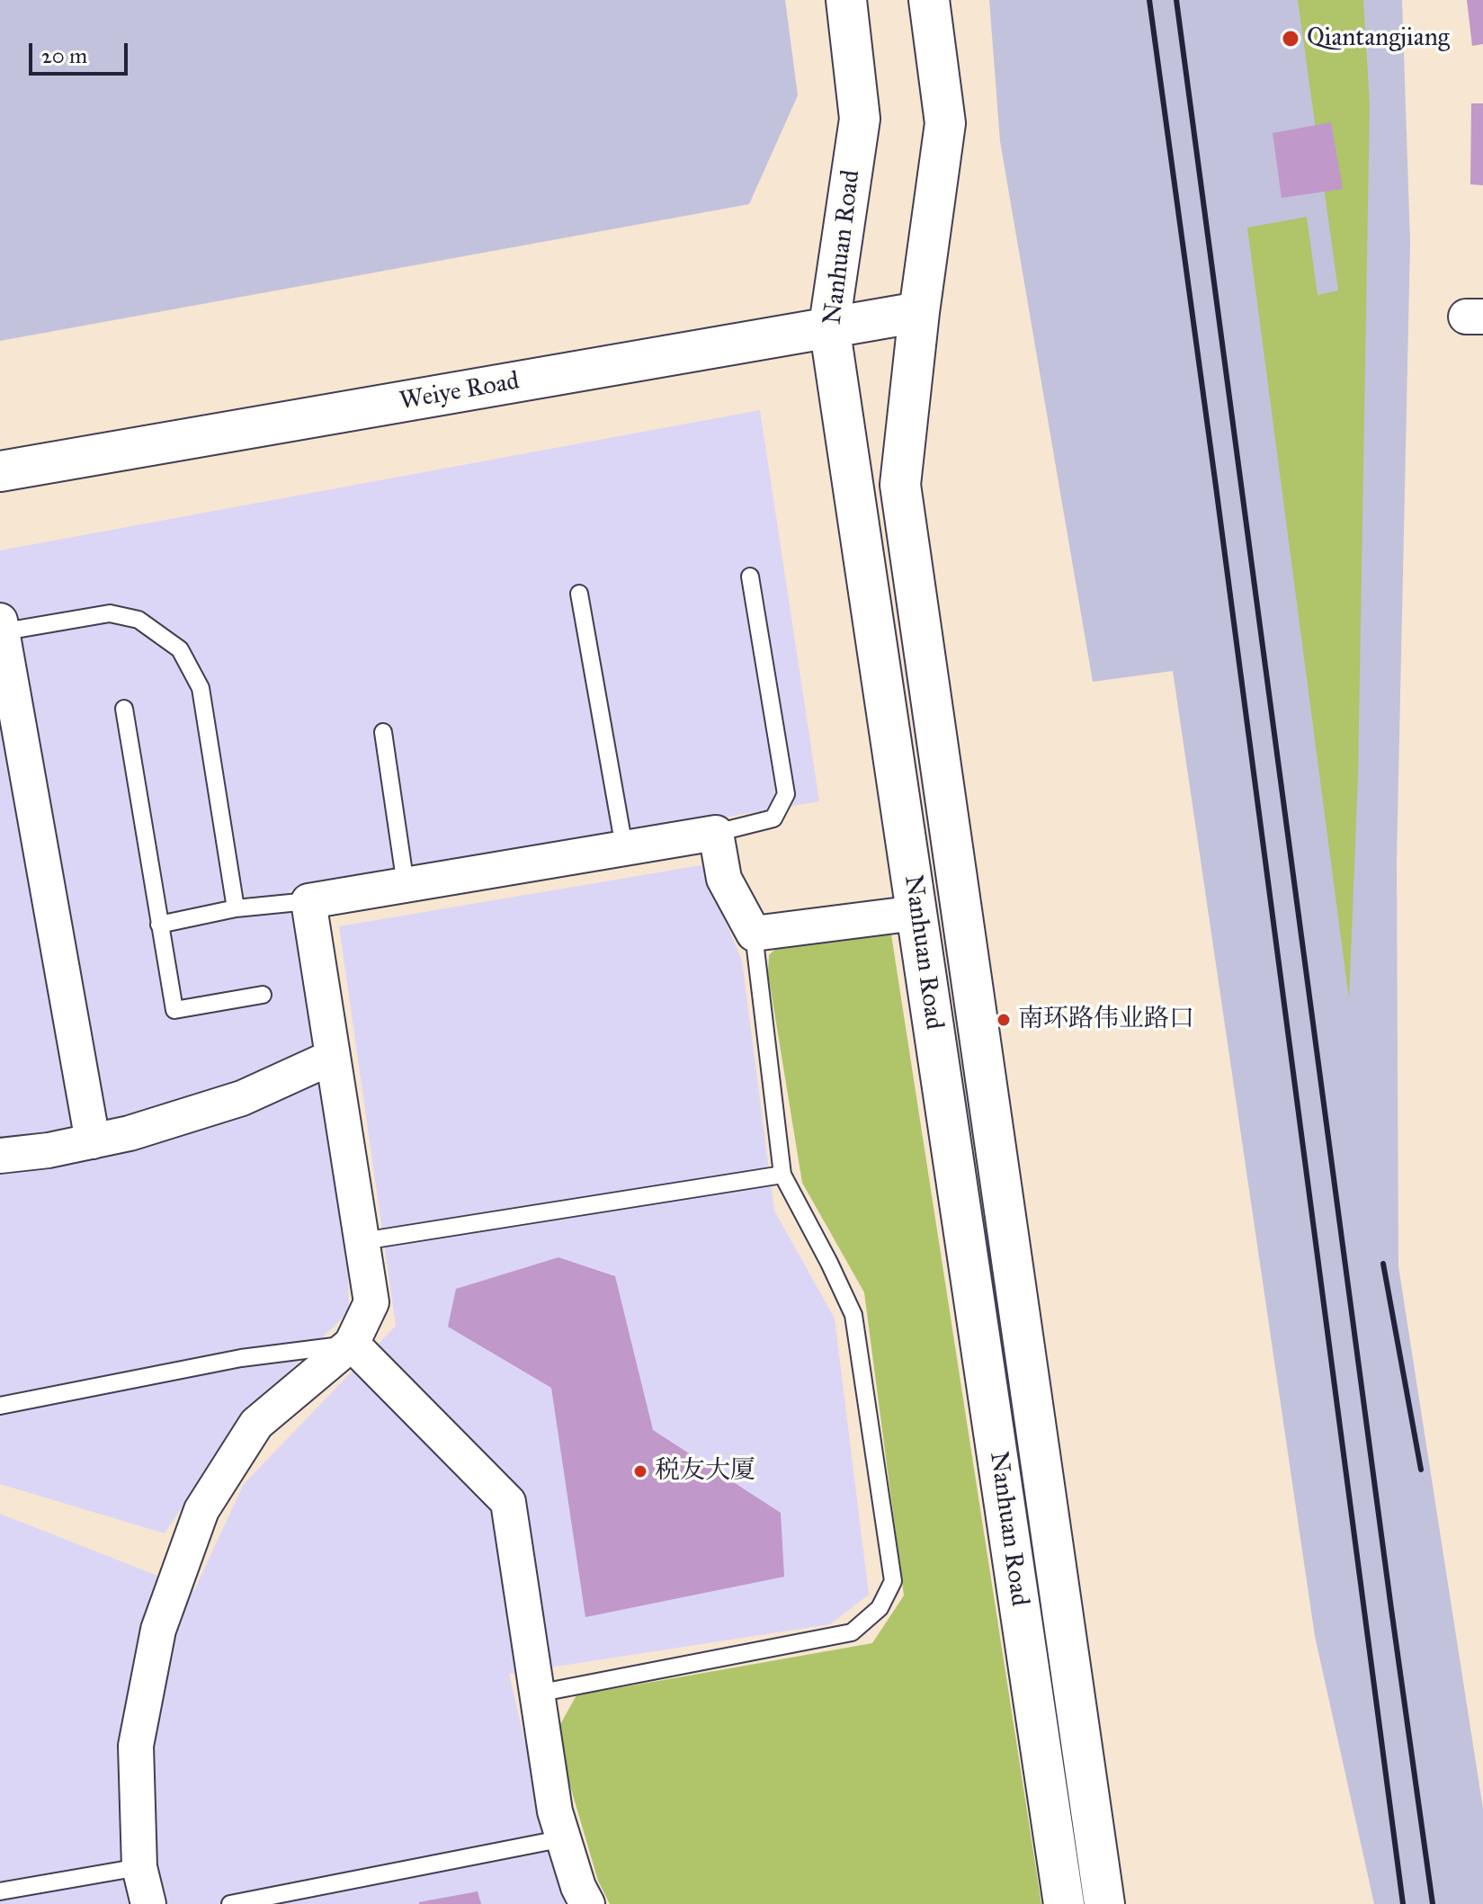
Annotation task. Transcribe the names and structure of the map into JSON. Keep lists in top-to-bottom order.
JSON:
{
  "streets": {
    "main road": ["Nanhuan Road", "Weiye Road"]
  },
  "crossings": [
    ["Nanhuan Road", "Weiye Road"]
  ],
  "places": ["Qiantangjiang", "南环路伟业路口", "税友大厦"],
  "scale_bar": "20 m"
}
